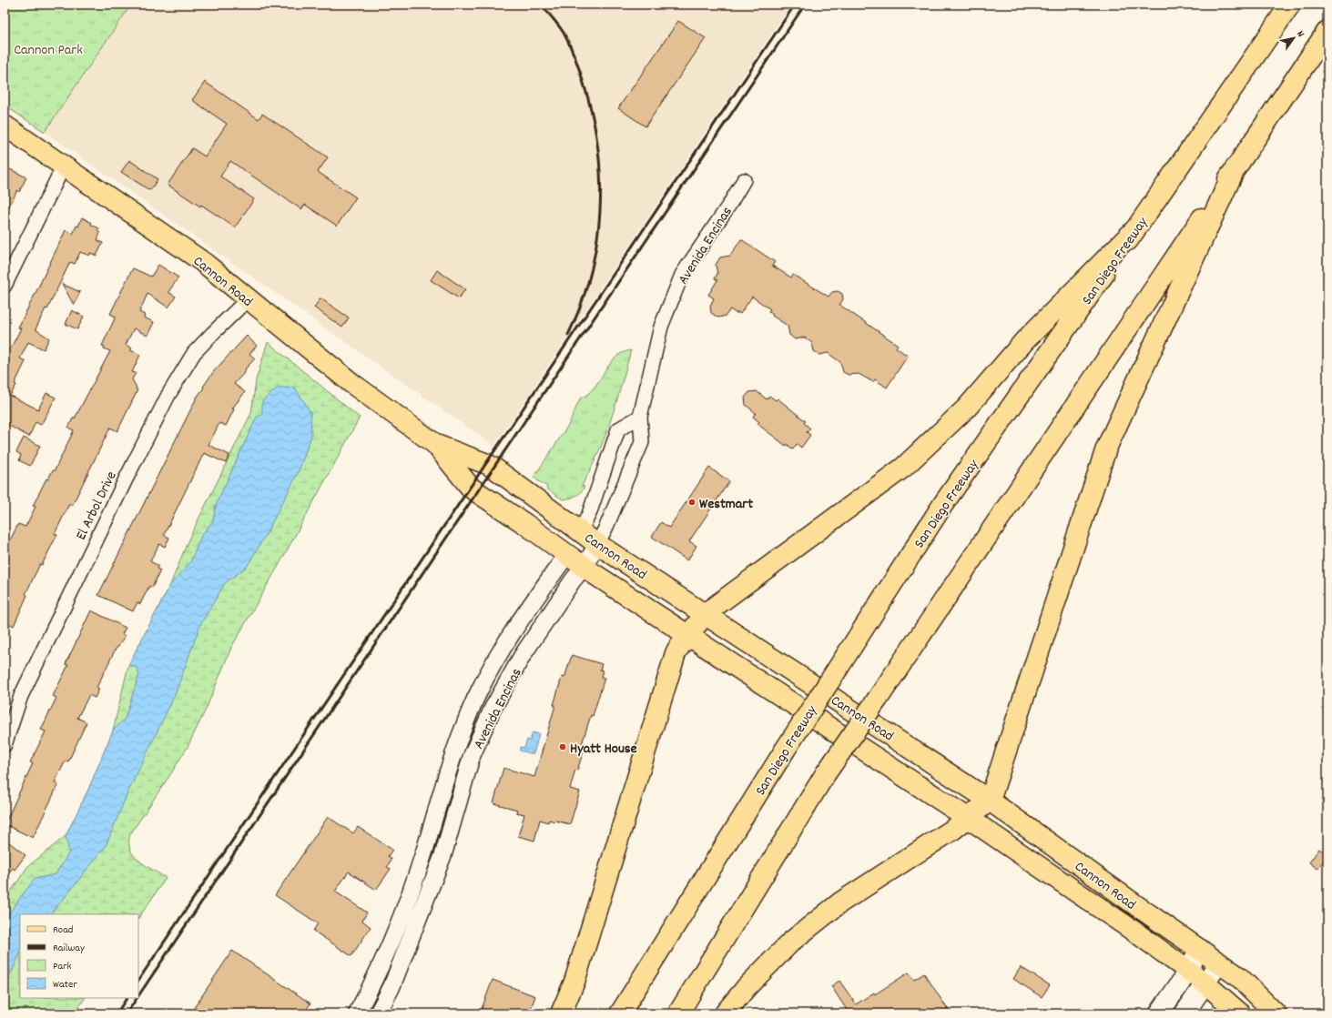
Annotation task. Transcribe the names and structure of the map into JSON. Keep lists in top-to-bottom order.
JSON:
{
  "streets": {
    "main road": ["San Diego Freeway", "Cannon Road"],
    "street": ["Avenida Encinas", "El Arbol Drive"]
  },
  "crossings": [
    ["Avenida Encinas", "Cannon Road"],
    ["Cannon Road", "El Arbol Drive"]
  ],
  "parks": ["Cannon Park"],
  "places": ["Westmart", "Hyatt House"],
  "legend": [
    "Road",
    "Railway",
    "Park",
    "Water"
  ],
  "north": "top right"
}
